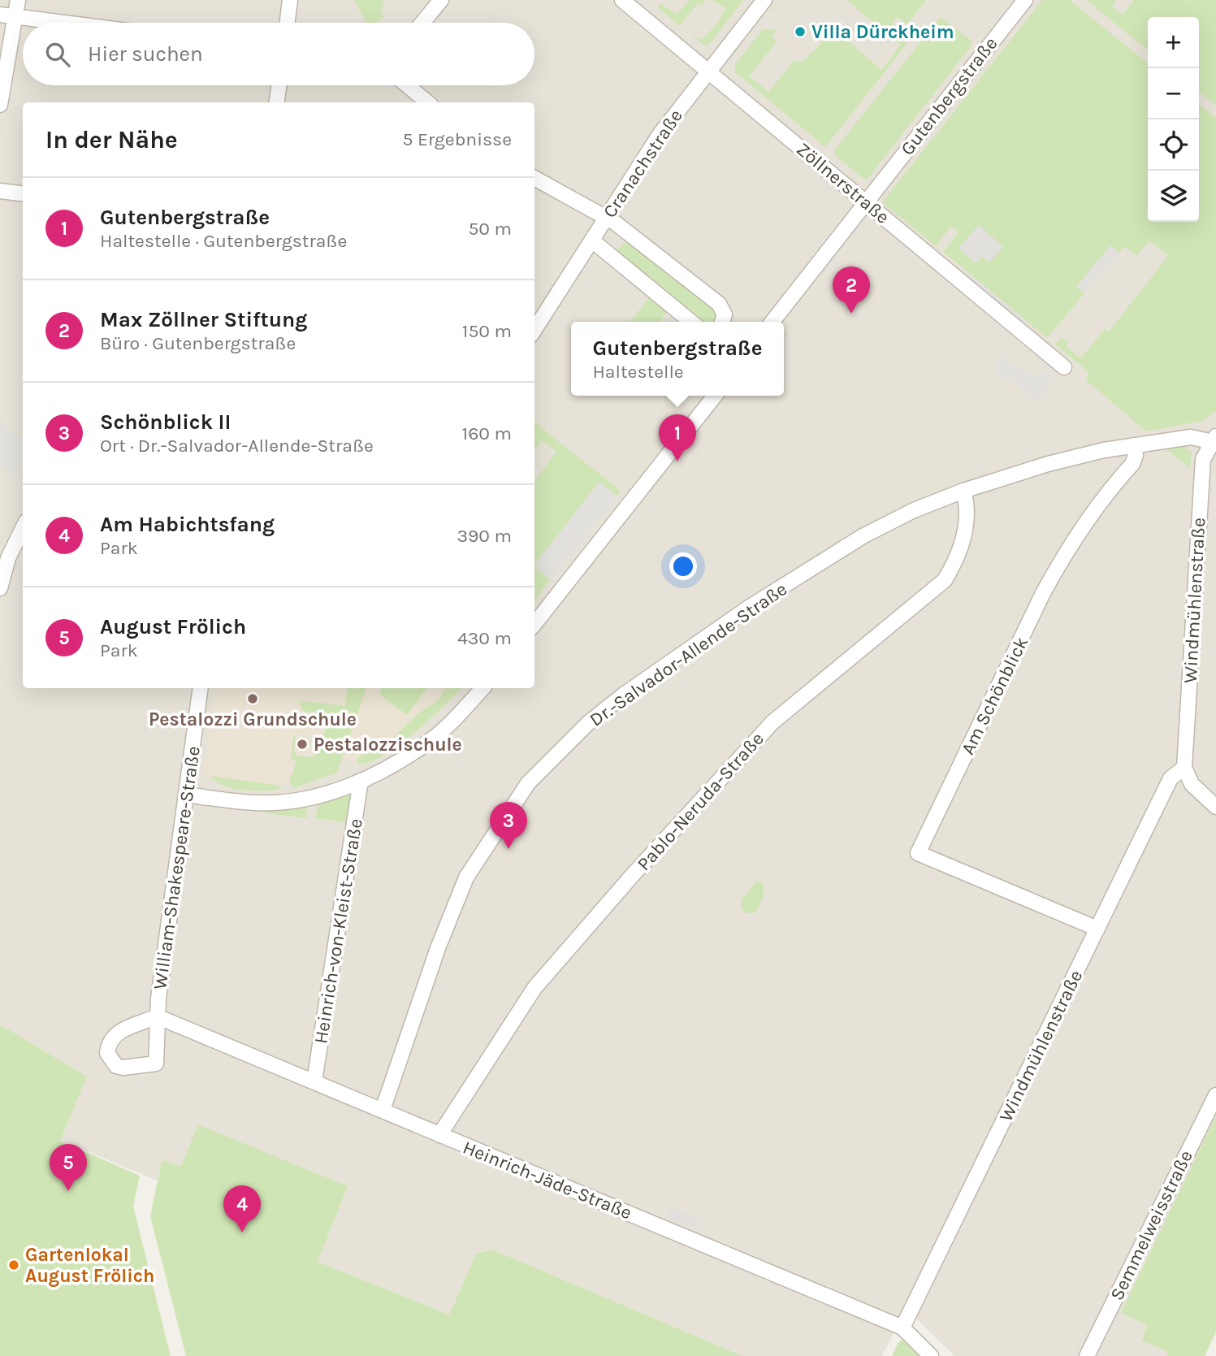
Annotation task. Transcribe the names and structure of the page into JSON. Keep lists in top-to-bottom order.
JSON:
{
  "streets": {
    "street": [
      "Gutenbergstraße",
      "Cranachstraße",
      "Zöllnerstraße",
      "Windmühlenstraße",
      "Dr.-Salvador-Allende-Straße",
      "Am Schönblick",
      "Pablo-Neruda-Straße",
      "William-Shakespeare-Straße",
      "Heinrich-von-Kleist-Straße",
      "Heinrich-Jäde-Straße",
      "Semmelweisstraße"
    ]
  },
  "crossings": [
    ["Gutenbergstraße", "Zöllnerstraße"],
    ["Cranachstraße", "Zöllnerstraße"],
    ["Windmühlenstraße", "Am Schönblick"],
    ["Windmühlenstraße", "Heinrich-Jäde-Straße"],
    ["Dr.-Salvador-Allende-Straße", "Am Schönblick"],
    ["Dr.-Salvador-Allende-Straße", "Pablo-Neruda-Straße"],
    ["Dr.-Salvador-Allende-Straße", "Heinrich-Jäde-Straße"],
    ["Pablo-Neruda-Straße", "Heinrich-Jäde-Straße"],
    ["William-Shakespeare-Straße", "Heinrich-Jäde-Straße"],
    ["Heinrich-von-Kleist-Straße", "Heinrich-Jäde-Straße"]
  ],
  "places": [
    "Villa Dürckheim",
    "Pestalozzi Grundschule",
    "Pestalozzischule",
    "Gartenlokal August Frölich"
  ],
  "page": {
    "map_buttons": ["+", "−"],
    "search": "Hier suchen",
    "heading": ["In der Nähe", "5 Ergebnisse"],
    "list": [
      {
        "mark": "1",
        "name": "Gutenbergstraße",
        "note": "Haltestelle · Gutenbergstraße",
        "value": "50 m"
      },
      {
        "mark": "2",
        "name": "Max Zöllner Stiftung",
        "note": "Büro · Gutenbergstraße",
        "value": "150 m"
      },
      {
        "mark": "3",
        "name": "Schönblick II",
        "note": "Ort · Dr.-Salvador-Allende-Straße",
        "value": "160 m"
      },
      {
        "mark": "4",
        "name": "Am Habichtsfang",
        "note": "Park",
        "value": "390 m"
      },
      {
        "mark": "5",
        "name": "August Frölich",
        "note": "Park",
        "value": "430 m"
      }
    ],
    "pins": [
      "2",
      "1",
      "3",
      "5",
      "4"
    ],
    "popup": ["Gutenbergstraße", "Haltestelle"]
  }
}
